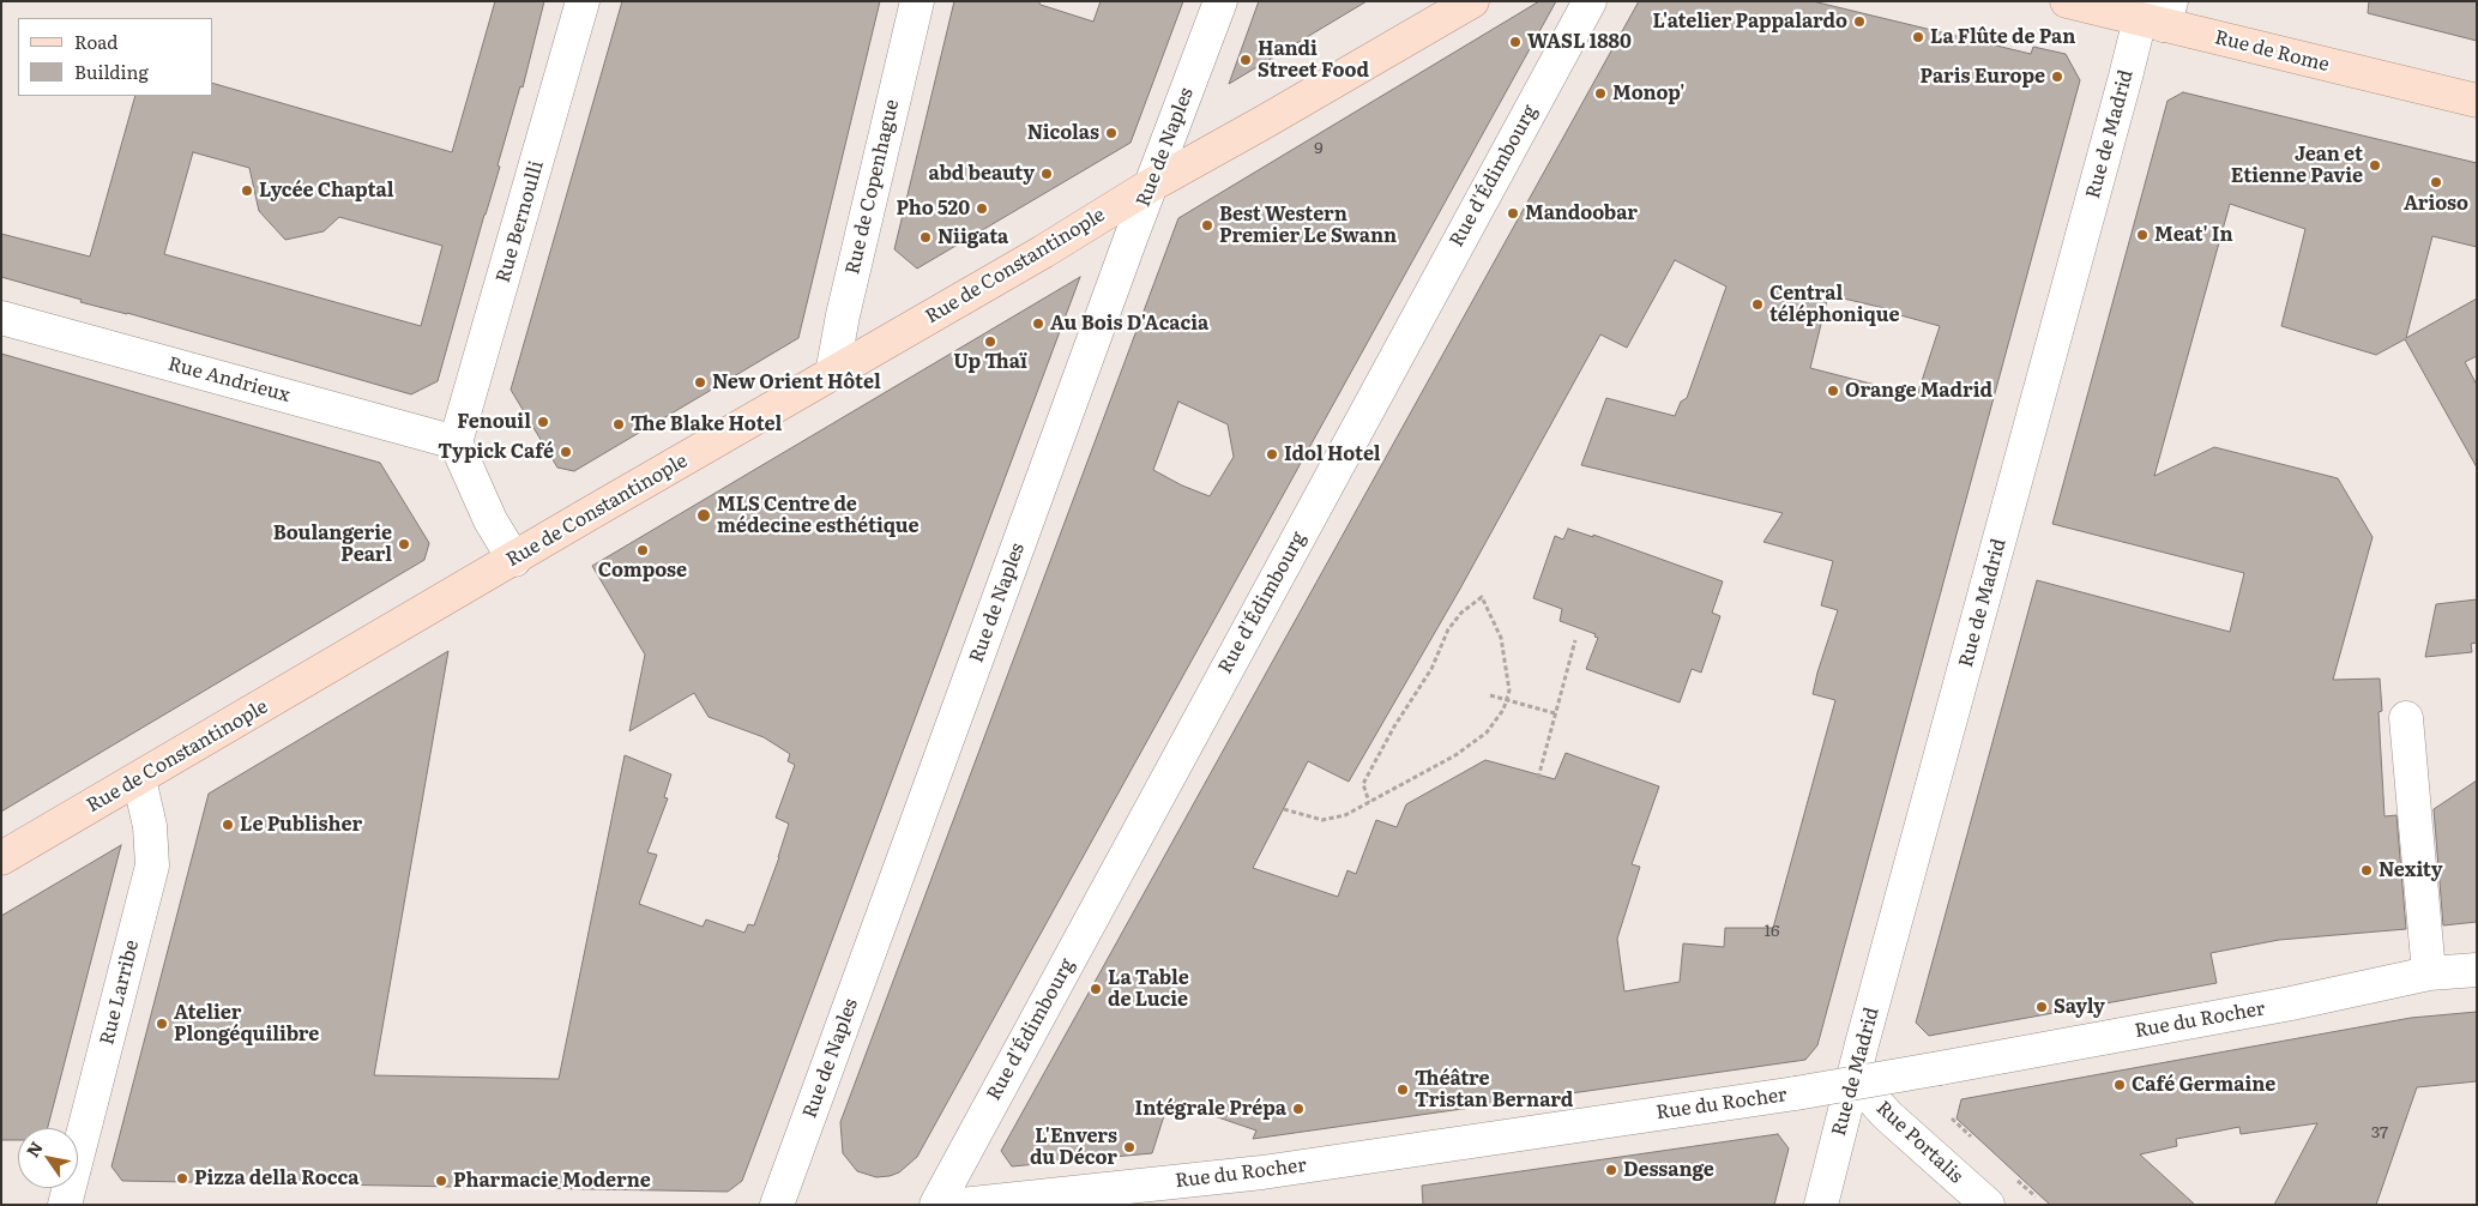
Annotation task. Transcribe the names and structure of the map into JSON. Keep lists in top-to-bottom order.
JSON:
{
  "streets": {
    "main road": ["Rue de Rome", "Rue de Constantinople"],
    "street": [
      "Rue de Madrid",
      "Rue de Naples",
      "Rue d'Édimbourg",
      "Rue de Copenhague",
      "Rue Bernoulli",
      "Rue Andrieux",
      "Rue Larribe",
      "Rue du Rocher",
      "Rue Portalis"
    ]
  },
  "crossings": [
    ["Rue de Rome", "Rue de Madrid"],
    ["Rue de Madrid", "Rue Portalis"],
    ["Rue de Naples", "Rue de Constantinople"],
    ["Rue de Copenhague", "Rue de Constantinople"],
    ["Rue Bernoulli", "Rue Andrieux"],
    ["Rue de Constantinople", "Rue Larribe"]
  ],
  "places": [
    "L'atelier Pappalardo",
    "La Flûte de Pan",
    "WASL 1880",
    "Handi Street Food",
    "Paris Europe",
    "Monop'",
    "Nicolas",
    "Jean et Etienne Pavie",
    "abd beauty",
    "Arioso",
    "Lycée Chaptal",
    "Pho 520",
    "Mandoobar",
    "Best Western Premier Le Swann",
    "Meat' In",
    "Niigata",
    "Central téléphonique",
    "Au Bois D'Acacia",
    "Up Thaï",
    "New Orient Hôtel",
    "Orange Madrid",
    "Fenouil",
    "The Blake Hotel",
    "Typick Café",
    "Idol Hotel",
    "MLS Centre de médecine esthétique",
    "Boulangerie Pearl",
    "Compose",
    "Le Publisher",
    "Nexity",
    "La Table de Lucie",
    "Sayly",
    "Atelier Plongéquilibre",
    "Café Germaine",
    "Théâtre Tristan Bernard",
    "Intégrale Prépa",
    "L'Envers du Décor",
    "Dessange",
    "Pizza della Rocca",
    "Pharmacie Moderne"
  ],
  "house_numbers": ["9", "16", "37"],
  "legend": ["Road", "Building"],
  "north": "top left"
}
